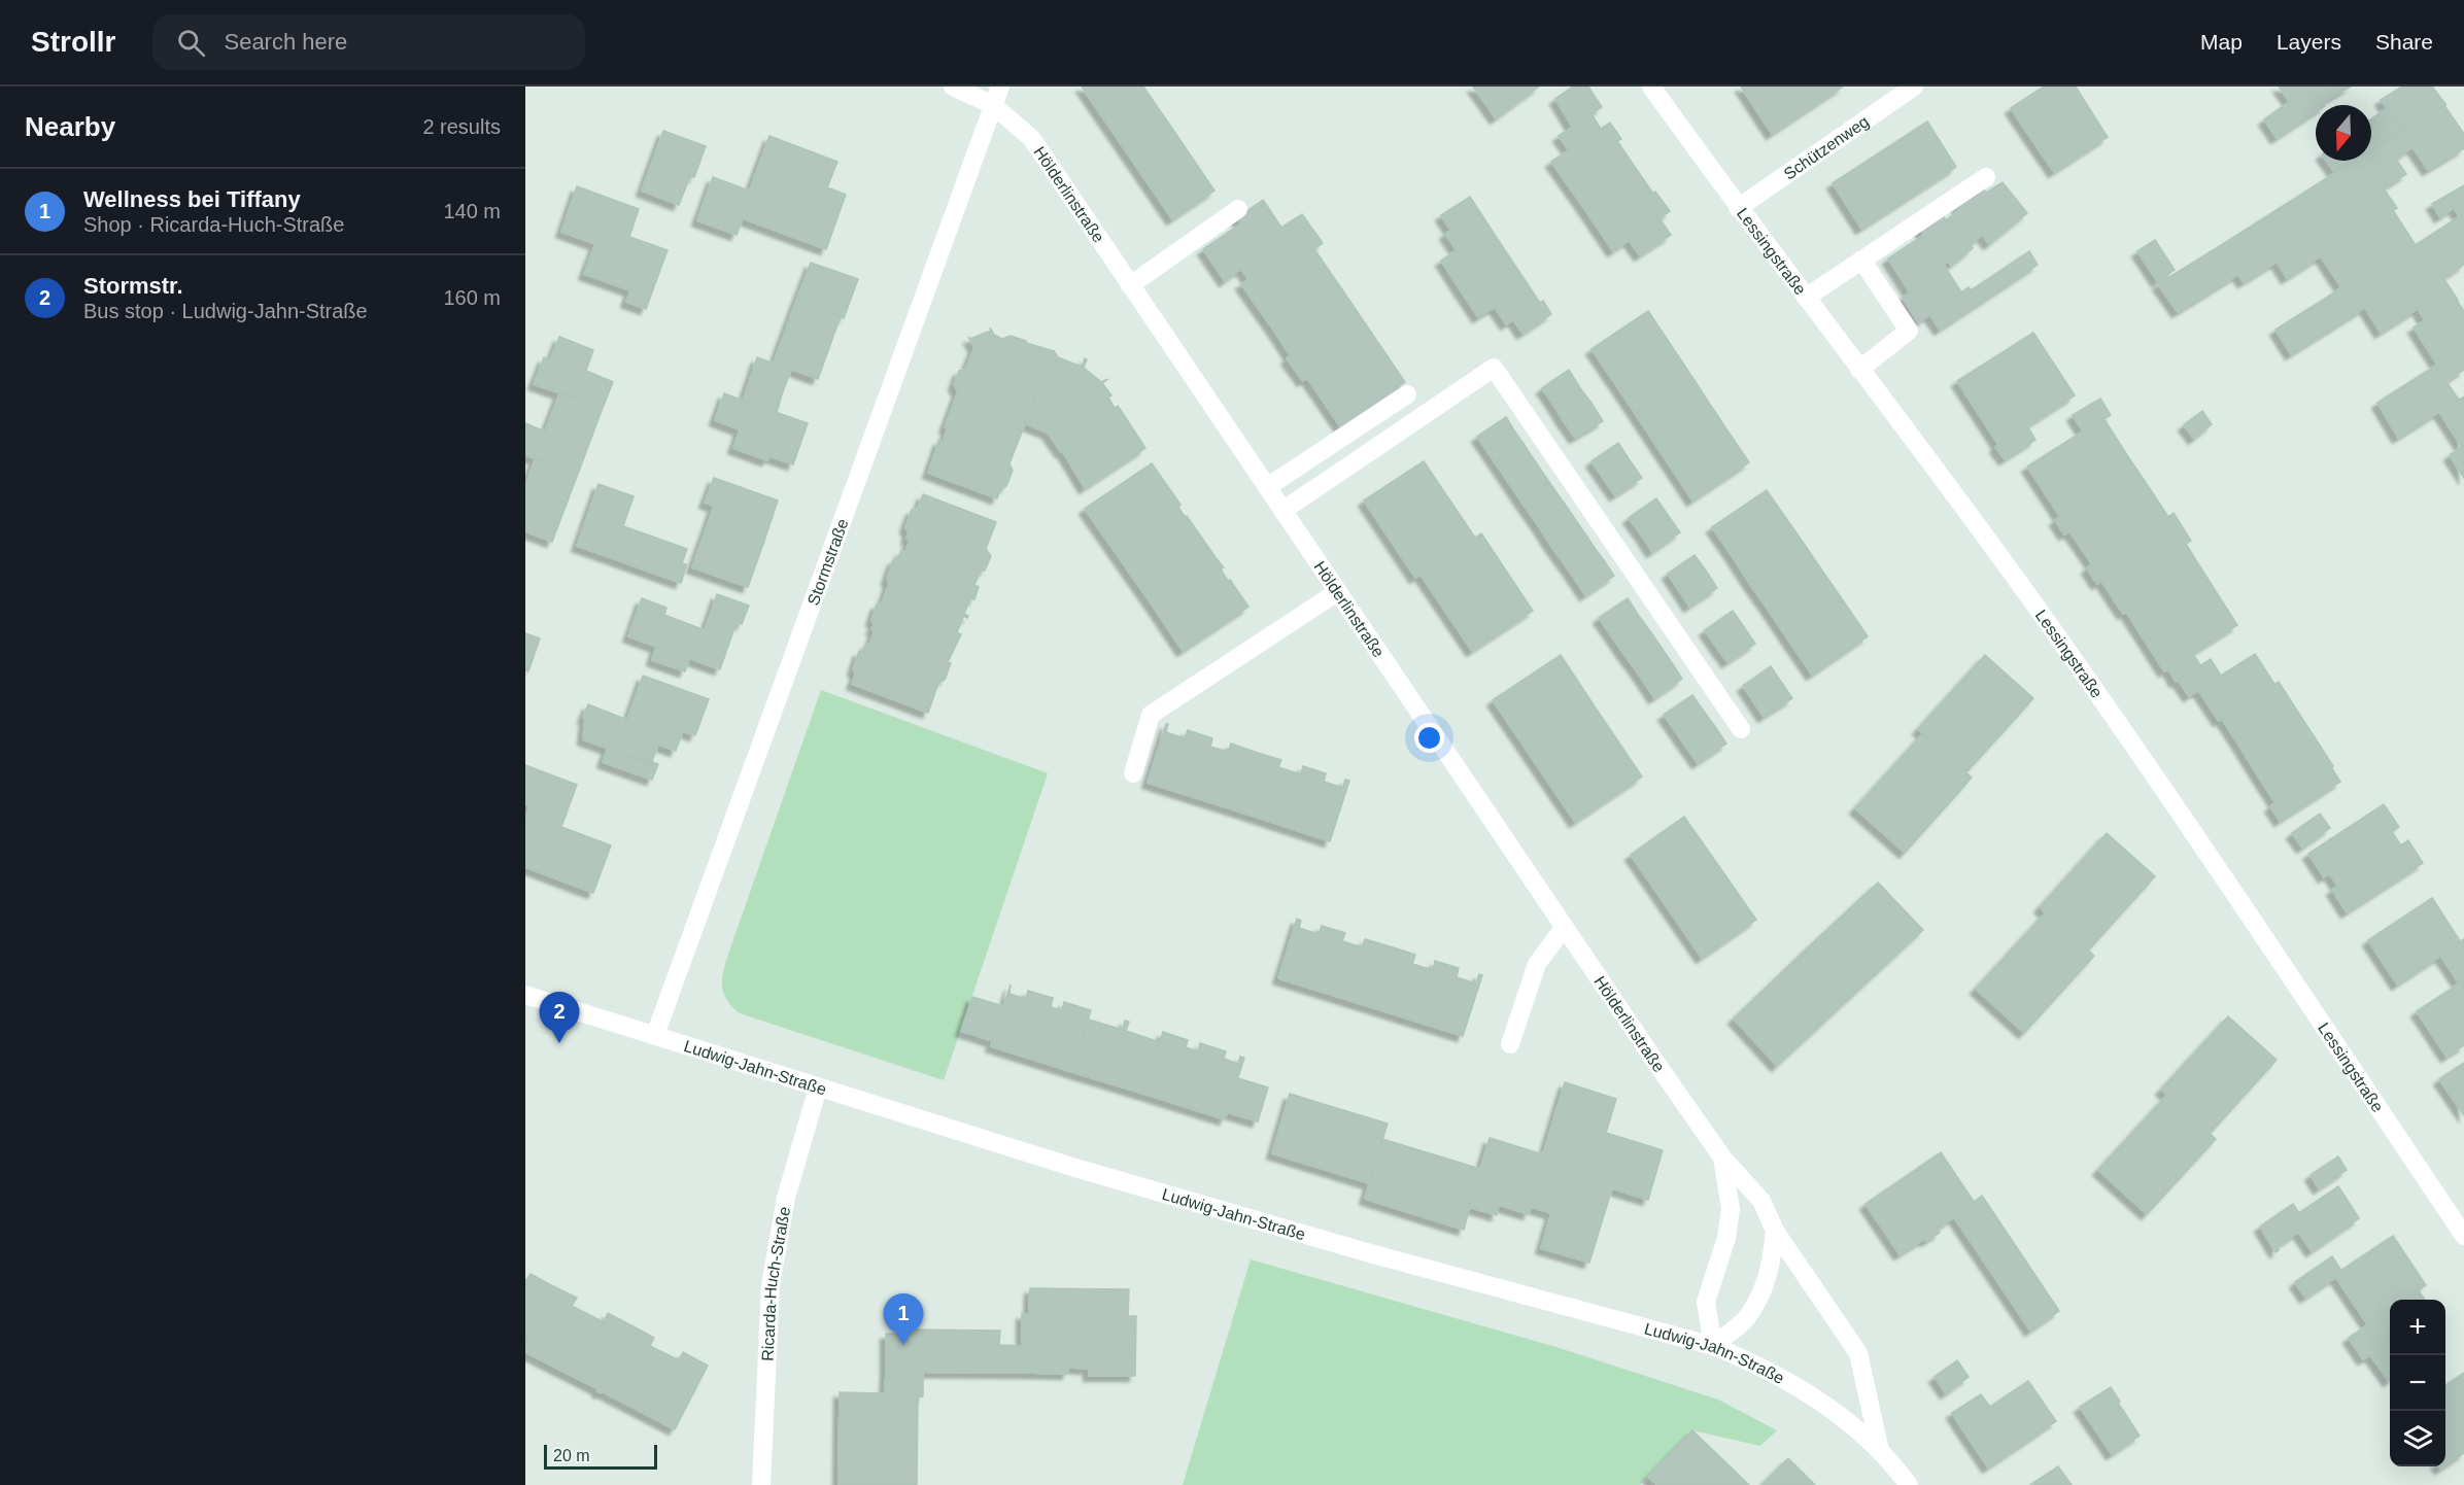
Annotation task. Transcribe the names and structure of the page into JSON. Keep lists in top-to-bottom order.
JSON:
{
  "streets": {
    "street": [
      "Schützenweg",
      "Hölderlinstraße",
      "Lessingstraße",
      "Stormstraße",
      "Ludwig-Jahn-Straße",
      "Ricarda-Huch-Straße"
    ]
  },
  "crossings": [
    ["Schützenweg", "Lessingstraße"],
    ["Hölderlinstraße", "Stormstraße"],
    ["Hölderlinstraße", "Ludwig-Jahn-Straße"],
    ["Stormstraße", "Ludwig-Jahn-Straße"],
    ["Ludwig-Jahn-Straße", "Ricarda-Huch-Straße"]
  ],
  "scale_bar": "20 m",
  "north": "bottom",
  "page": {
    "header": "Strollr",
    "search": "Search here",
    "nav": ["Map", "Layers", "Share"],
    "heading": ["Nearby", "2 results"],
    "list": [
      {
        "mark": "1",
        "name": "Wellness bei Tiffany",
        "note": "Shop · Ricarda-Huch-Straße",
        "value": "140 m"
      },
      {
        "mark": "2",
        "name": "Stormstr.",
        "note": "Bus stop · Ludwig-Jahn-Straße",
        "value": "160 m"
      }
    ],
    "pins": ["2", "1"],
    "map_buttons": ["+", "−"],
    "scale": "20 m"
  }
}
